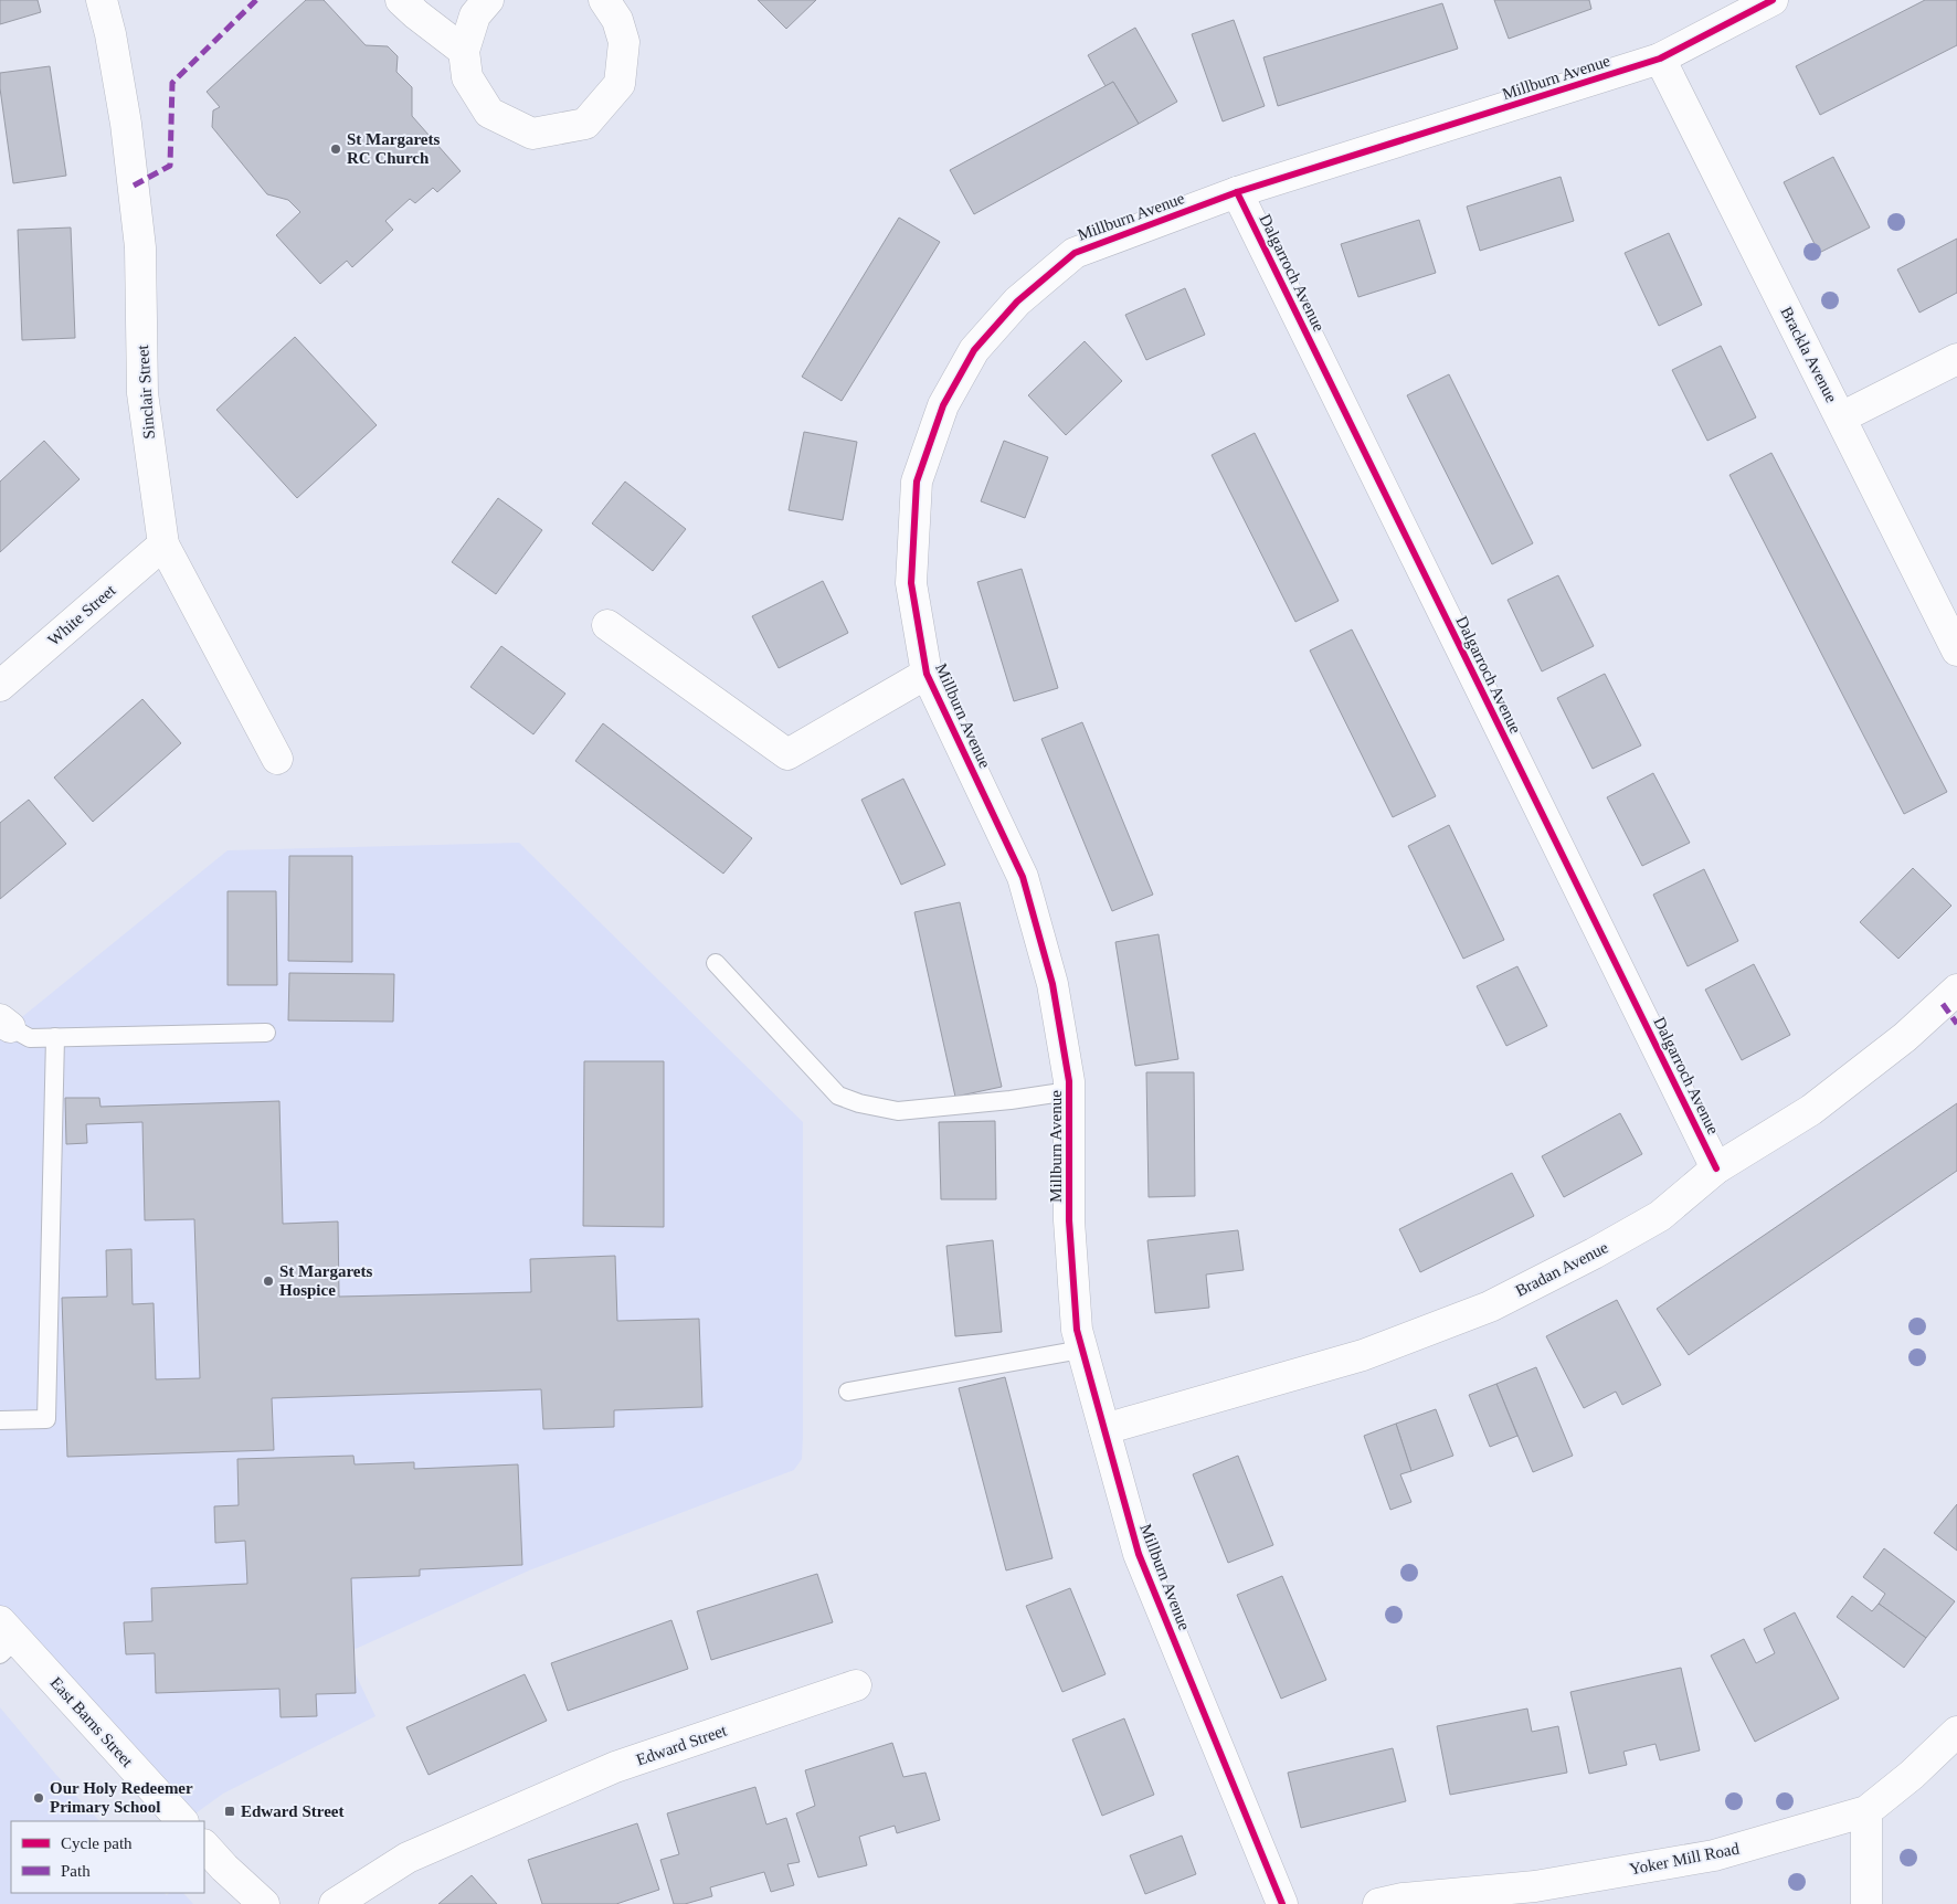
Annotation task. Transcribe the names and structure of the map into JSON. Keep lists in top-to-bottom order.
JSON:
{
  "streets": {
    "street": [
      "Millburn Avenue",
      "Dalgarroch Avenue",
      "Brackla Avenue",
      "Sinclair Street",
      "White Street",
      "Bradan Avenue",
      "East Barns Street",
      "Edward Street",
      "Yoker Mill Road"
    ]
  },
  "crossings": [
    ["Millburn Avenue", "Dalgarroch Avenue"],
    ["Millburn Avenue", "Brackla Avenue"],
    ["Millburn Avenue", "Bradan Avenue"],
    ["Dalgarroch Avenue", "Bradan Avenue"],
    ["Sinclair Street", "White Street"]
  ],
  "places": {
    "other": ["St Margarets RC Church", "St Margarets Hospice", "Our Holy Redeemer Primary School"],
    "transit": ["Edward Street"]
  },
  "legend": ["Cycle path", "Path"]
}
